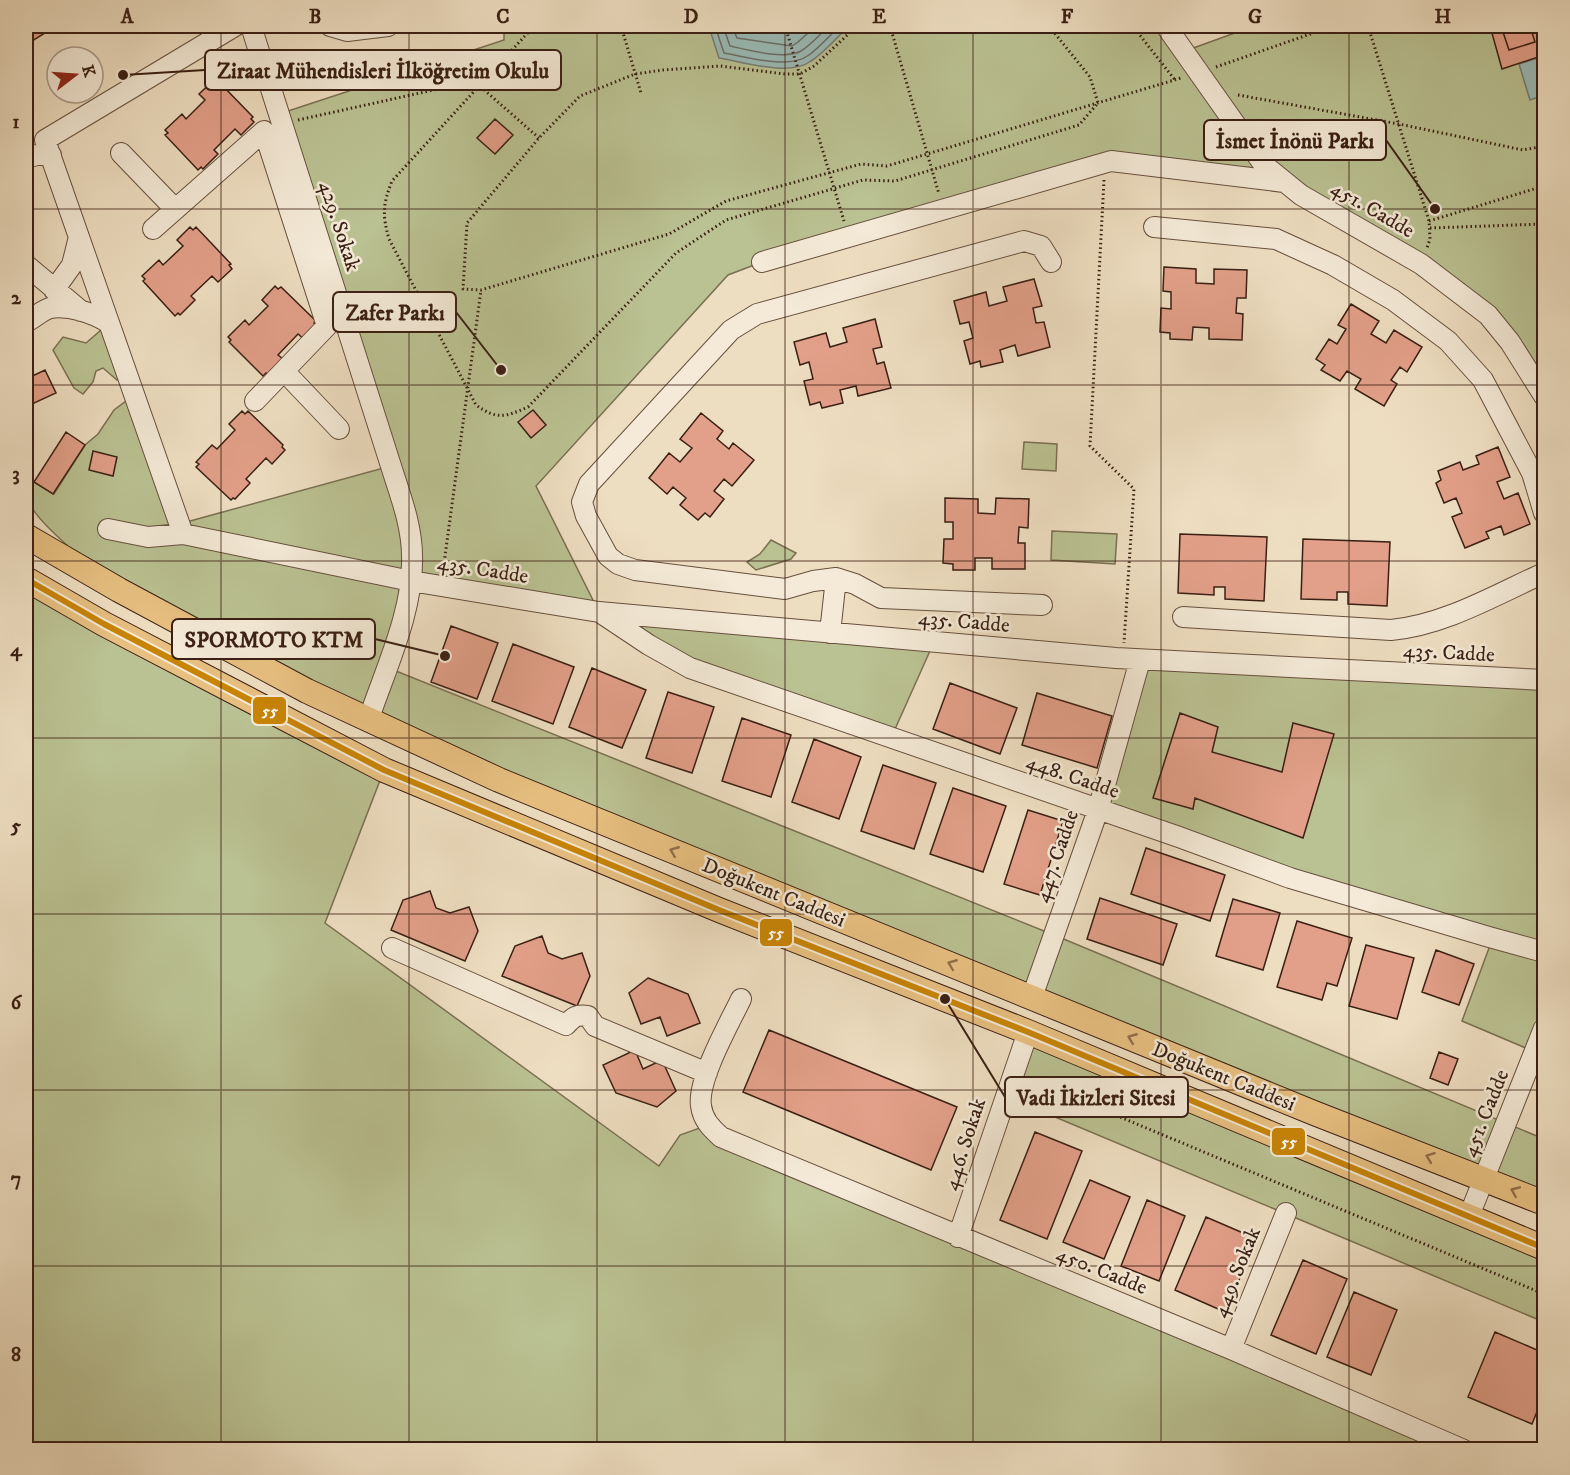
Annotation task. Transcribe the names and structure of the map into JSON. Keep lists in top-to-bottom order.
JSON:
{
  "streets": {
    "main road": ["Doğukent Caddesi"],
    "street": [
      "451. Cadde",
      "429. Sokak",
      "435. Cadde",
      "448. Cadde",
      "447. Cadde",
      "446. Sokak",
      "450. Cadde",
      "449. Sokak"
    ]
  },
  "crossings": [
    ["451. Cadde", "Doğukent Caddesi"],
    ["429. Sokak", "435. Cadde"],
    ["429. Sokak", "Doğukent Caddesi"],
    ["435. Cadde", "448. Cadde"],
    ["435. Cadde", "447. Cadde"],
    ["448. Cadde", "447. Cadde"],
    ["447. Cadde", "Doğukent Caddesi"],
    ["Doğukent Caddesi", "446. Sokak"],
    ["446. Sokak", "450. Cadde"],
    ["450. Cadde", "449. Sokak"]
  ],
  "places": [
    "Ziraat Mühendisleri İlköğretim Okulu",
    "İsmet İnönü Parkı",
    "Zafer Parkı",
    "SPORMOTO KTM",
    "Vadi İkizleri Sitesi"
  ],
  "lines": ["transit line 55"],
  "north": "right",
  "grid": {
    "columns": [
      "A",
      "B",
      "C",
      "D",
      "E",
      "F",
      "G",
      "H"
    ],
    "rows": [
      "1",
      "2",
      "3",
      "4",
      "5",
      "6",
      "7",
      "8"
    ]
  }
}
